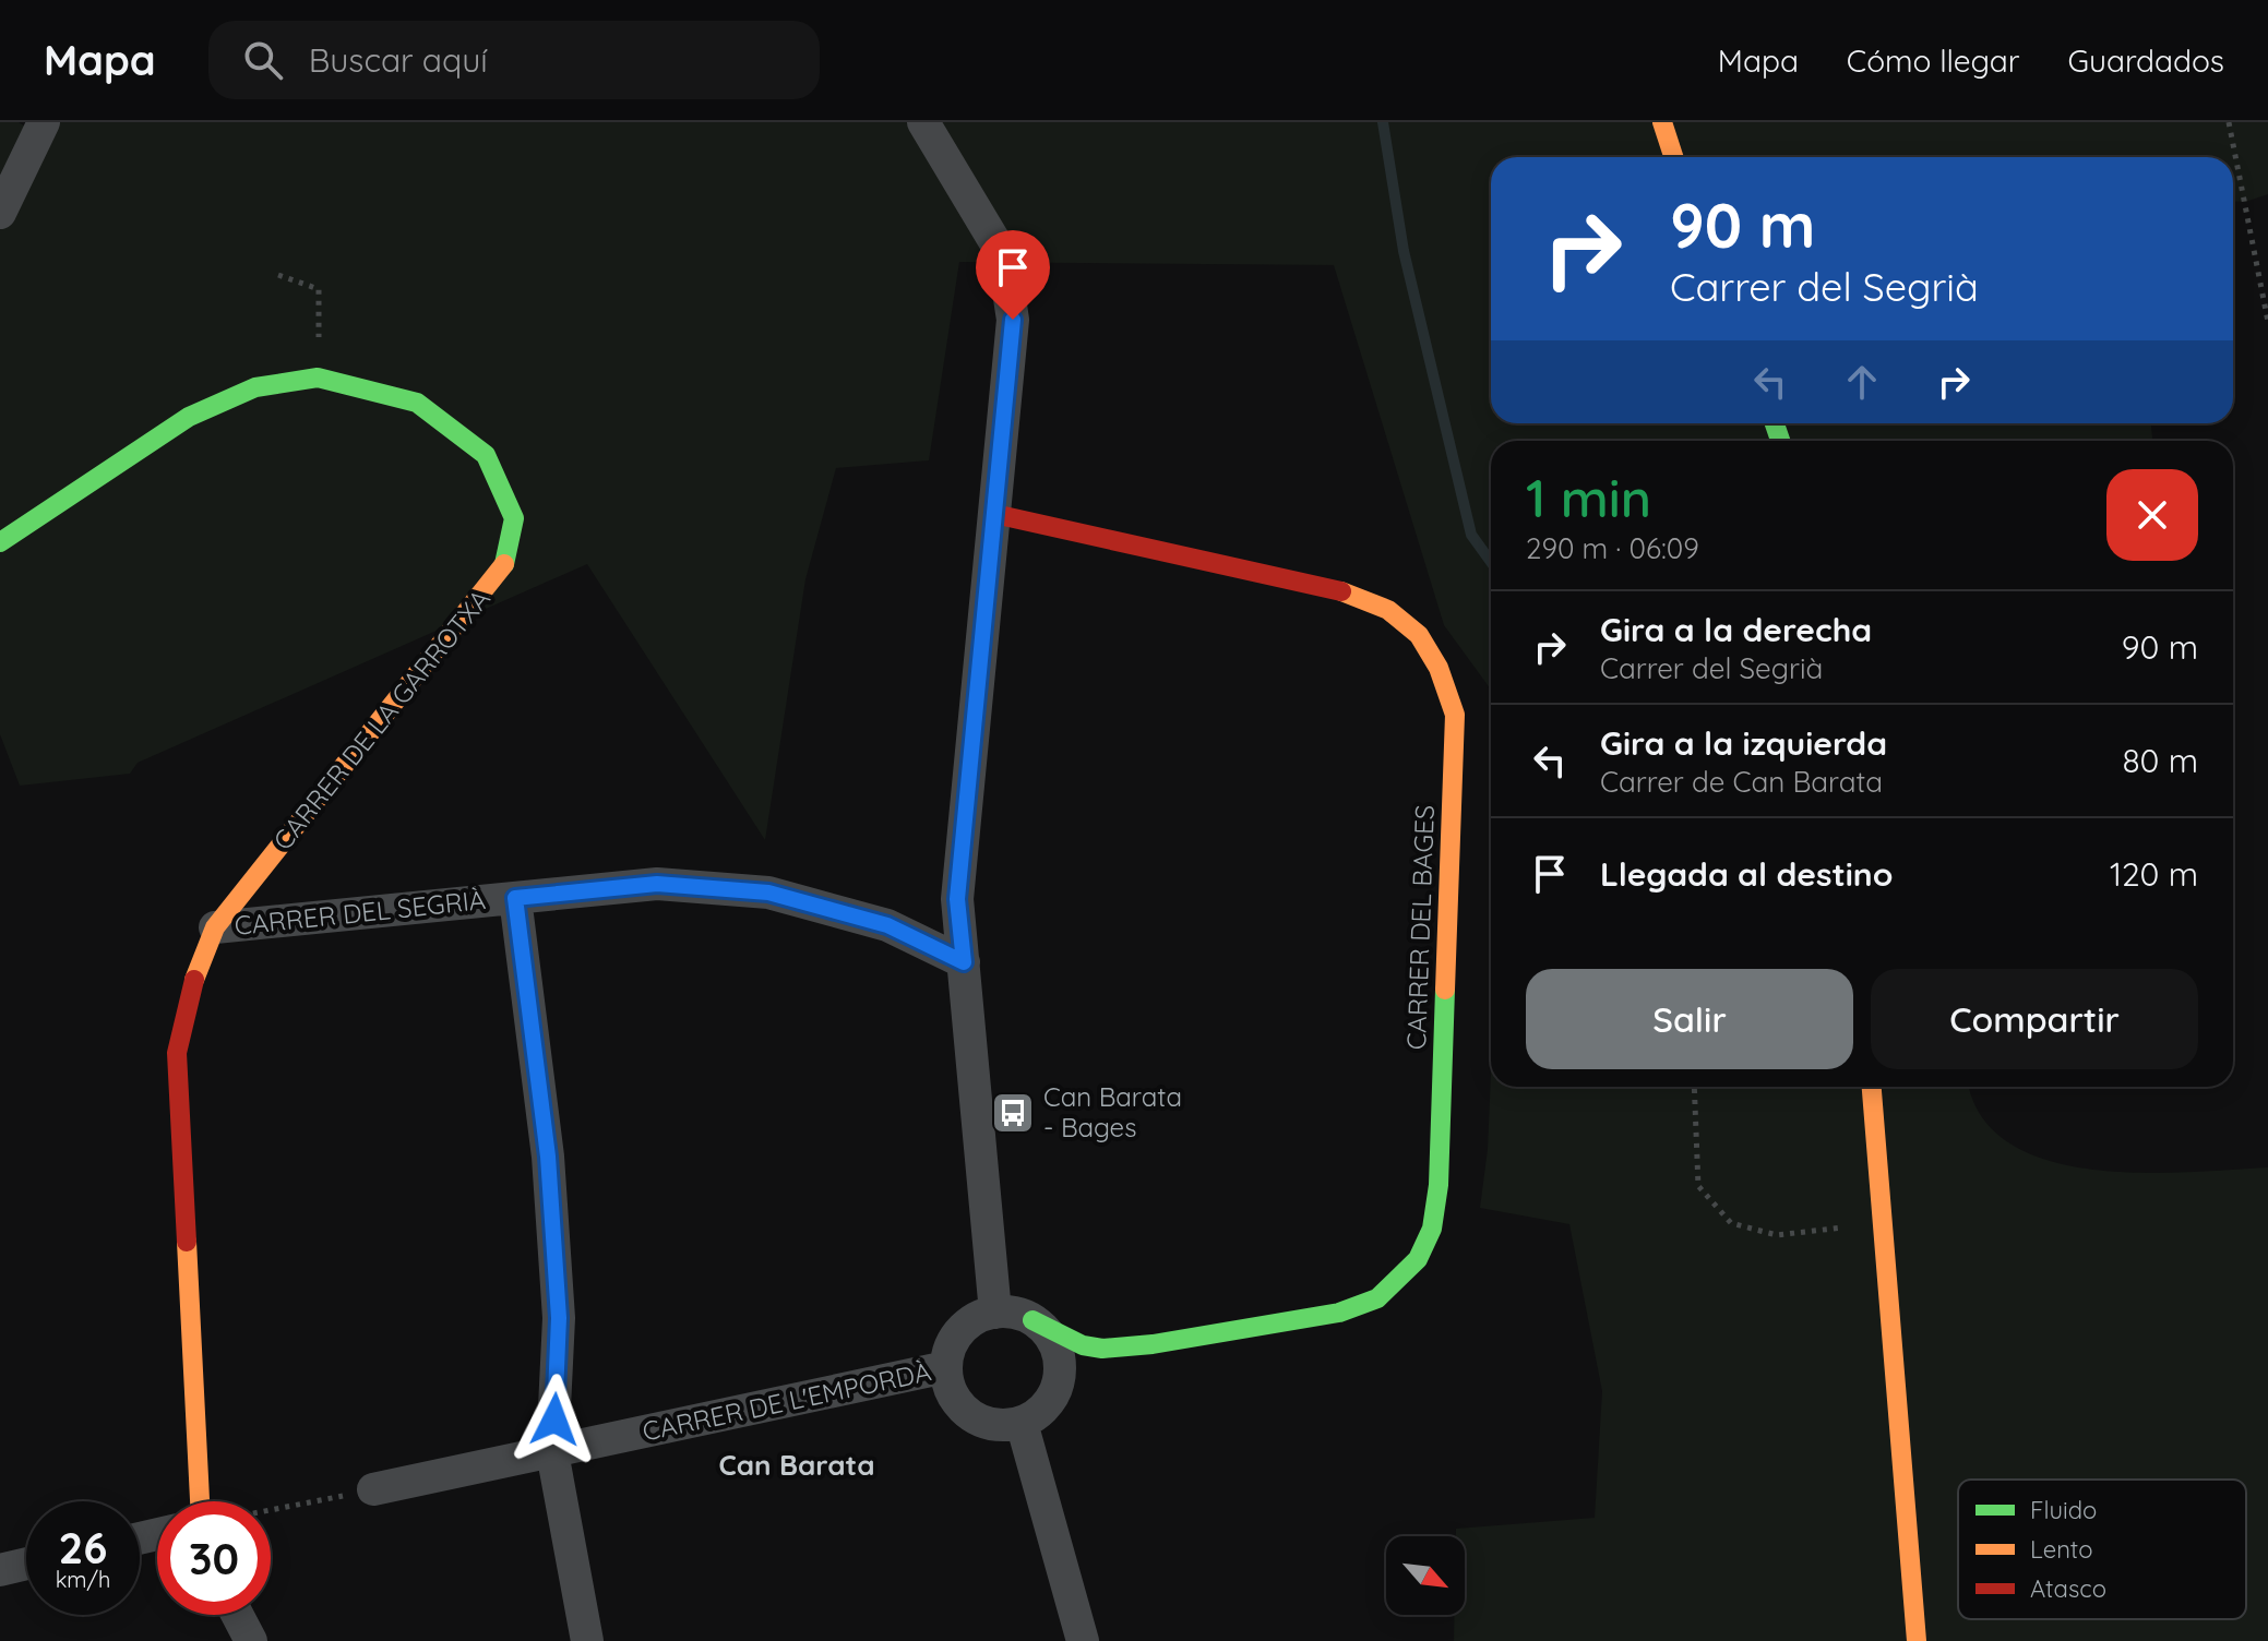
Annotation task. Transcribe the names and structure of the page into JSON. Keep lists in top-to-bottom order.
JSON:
{
  "streets": {
    "street": [
      "CARRER DE LA GARROTXA",
      "CARRER DEL SEGRIÀ",
      "CARRER DEL BAGES",
      "CARRER DE L'EMPORDÀ"
    ]
  },
  "crossings": [
    ["CARRER DE LA GARROTXA", "CARRER DEL SEGRIÀ"],
    ["CARRER DEL BAGES", "CARRER DE L'EMPORDÀ"]
  ],
  "districts": ["Can Barata"],
  "places": {
    "bus stop": ["Can Barata - Bages"]
  },
  "legend": ["Fluido", "Lento", "Atasco"],
  "north": "bottom right",
  "page": {
    "header": "Mapa",
    "search": "Buscar aquí",
    "nav": ["Mapa", "Cómo llegar", "Guardados"],
    "turn": ["90 m", "Carrer del Segrià"],
    "heading": ["1 min", "290 m · 06:09"],
    "list": [
      {
        "name": "Gira a la derecha",
        "note": "Carrer del Segrià",
        "value": "90 m"
      },
      {
        "name": "Gira a la izquierda",
        "note": "Carrer de Can Barata",
        "value": "80 m"
      },
      {
        "name": "Llegada al destino",
        "value": "120 m"
      }
    ],
    "buttons": ["Salir", "Compartir"],
    "speed": "26 km/h",
    "limit": "30"
  }
}
